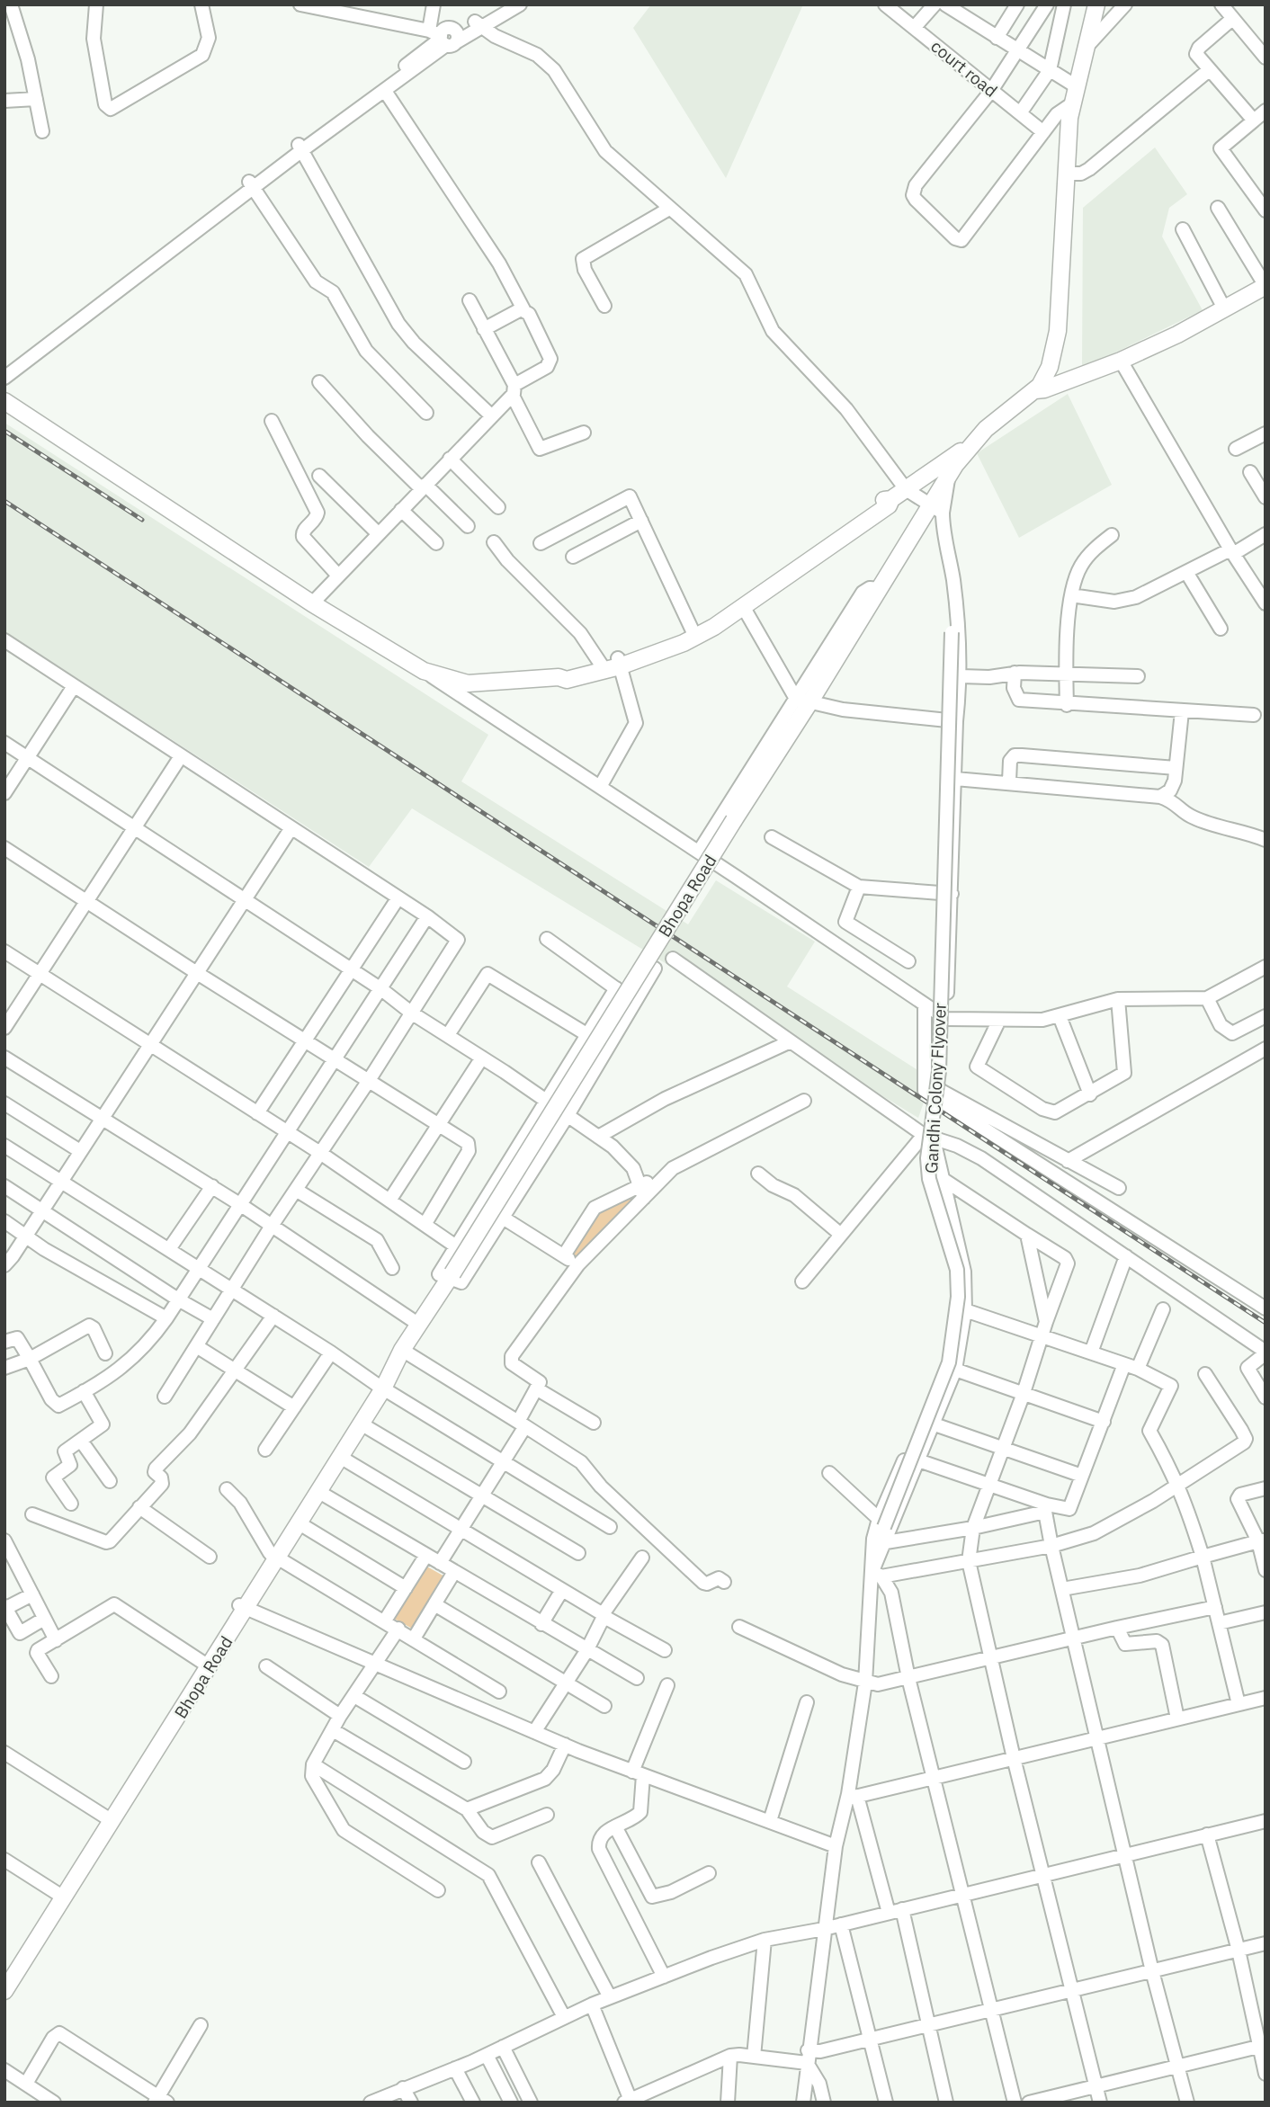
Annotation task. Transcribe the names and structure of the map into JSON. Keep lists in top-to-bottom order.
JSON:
{
  "streets": {
    "main road": ["Bhopa Road"],
    "street": ["court road", "Gandhi Colony Flyover"]
  }
}
